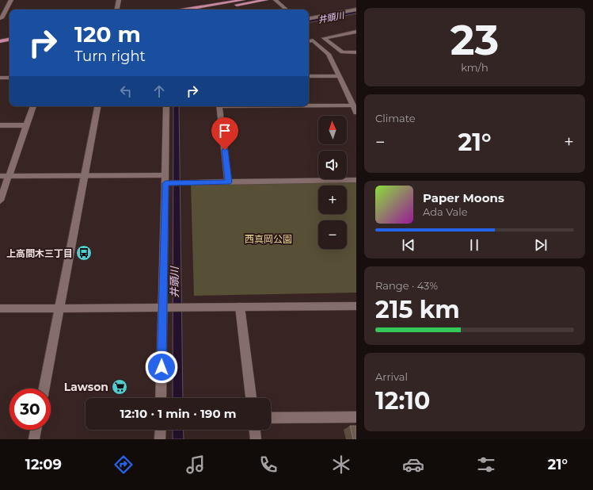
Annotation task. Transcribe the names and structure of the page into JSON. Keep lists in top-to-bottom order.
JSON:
{
  "water": ["井頭川"],
  "parks": ["西真岡公園"],
  "places": {
    "bus stop": ["上高間木三丁目"],
    "supermarket": ["Lawson"]
  },
  "north": "top",
  "page": {
    "tile": [
      ["23", "km/h"],
      "Climate",
      ["Range · 43%", "215 km"],
      ["Arrival", "12:10"]
    ],
    "turn": ["120 m", "Turn right"],
    "map_buttons": ["+", "−"],
    "heat": ["−", "21°", "+"],
    "song": ["Paper Moons", "Ada Vale"],
    "limit": "30",
    "trip": "12:10 · 1 min · 190 m",
    "tabs": ["12:09", "21°"]
  }
}
